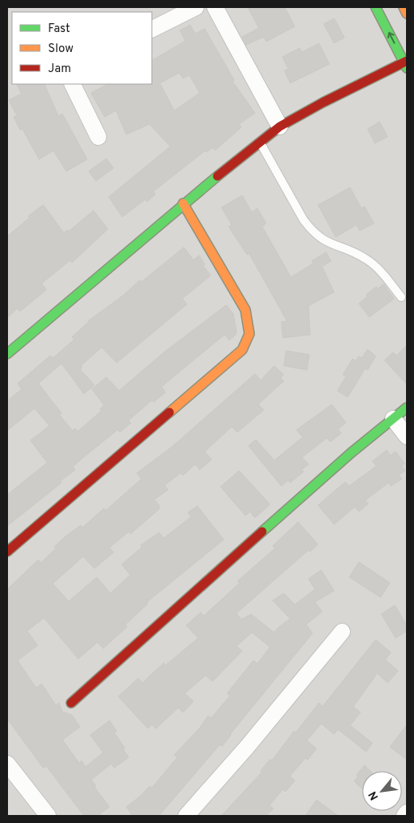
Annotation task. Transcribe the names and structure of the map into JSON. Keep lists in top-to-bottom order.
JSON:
{
  "legend": ["Fast", "Slow", "Jam"],
  "north": "bottom left"
}
